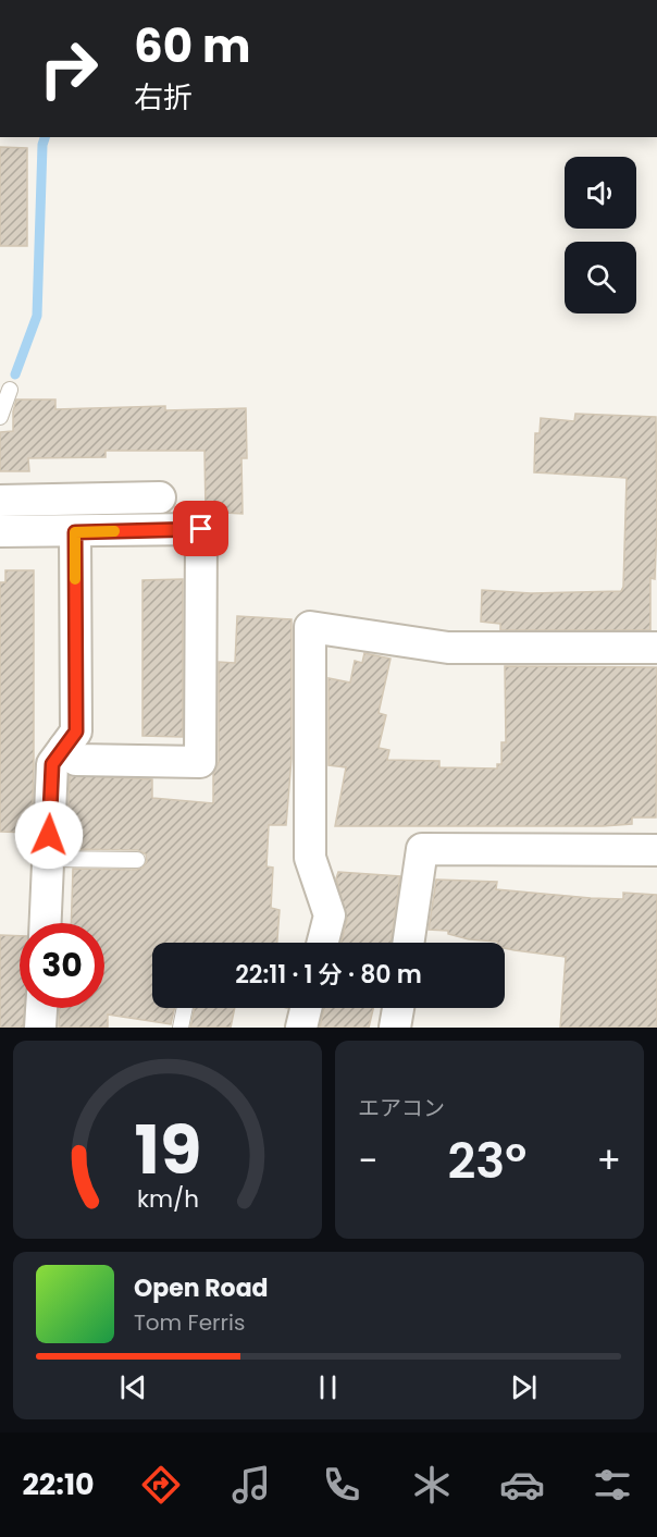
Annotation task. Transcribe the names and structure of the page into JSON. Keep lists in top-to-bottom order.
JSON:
{
  "page": {
    "turn": ["60 m", "右折"],
    "limit": "30",
    "trip": "22:11 · 1 分 · 80 m",
    "tile": "エアコン",
    "heat": ["−", "23°", "+"],
    "song": ["Open Road", "Tom Ferris"],
    "tabs": "22:10",
    "gauge": ["19", "km/h"]
  }
}
